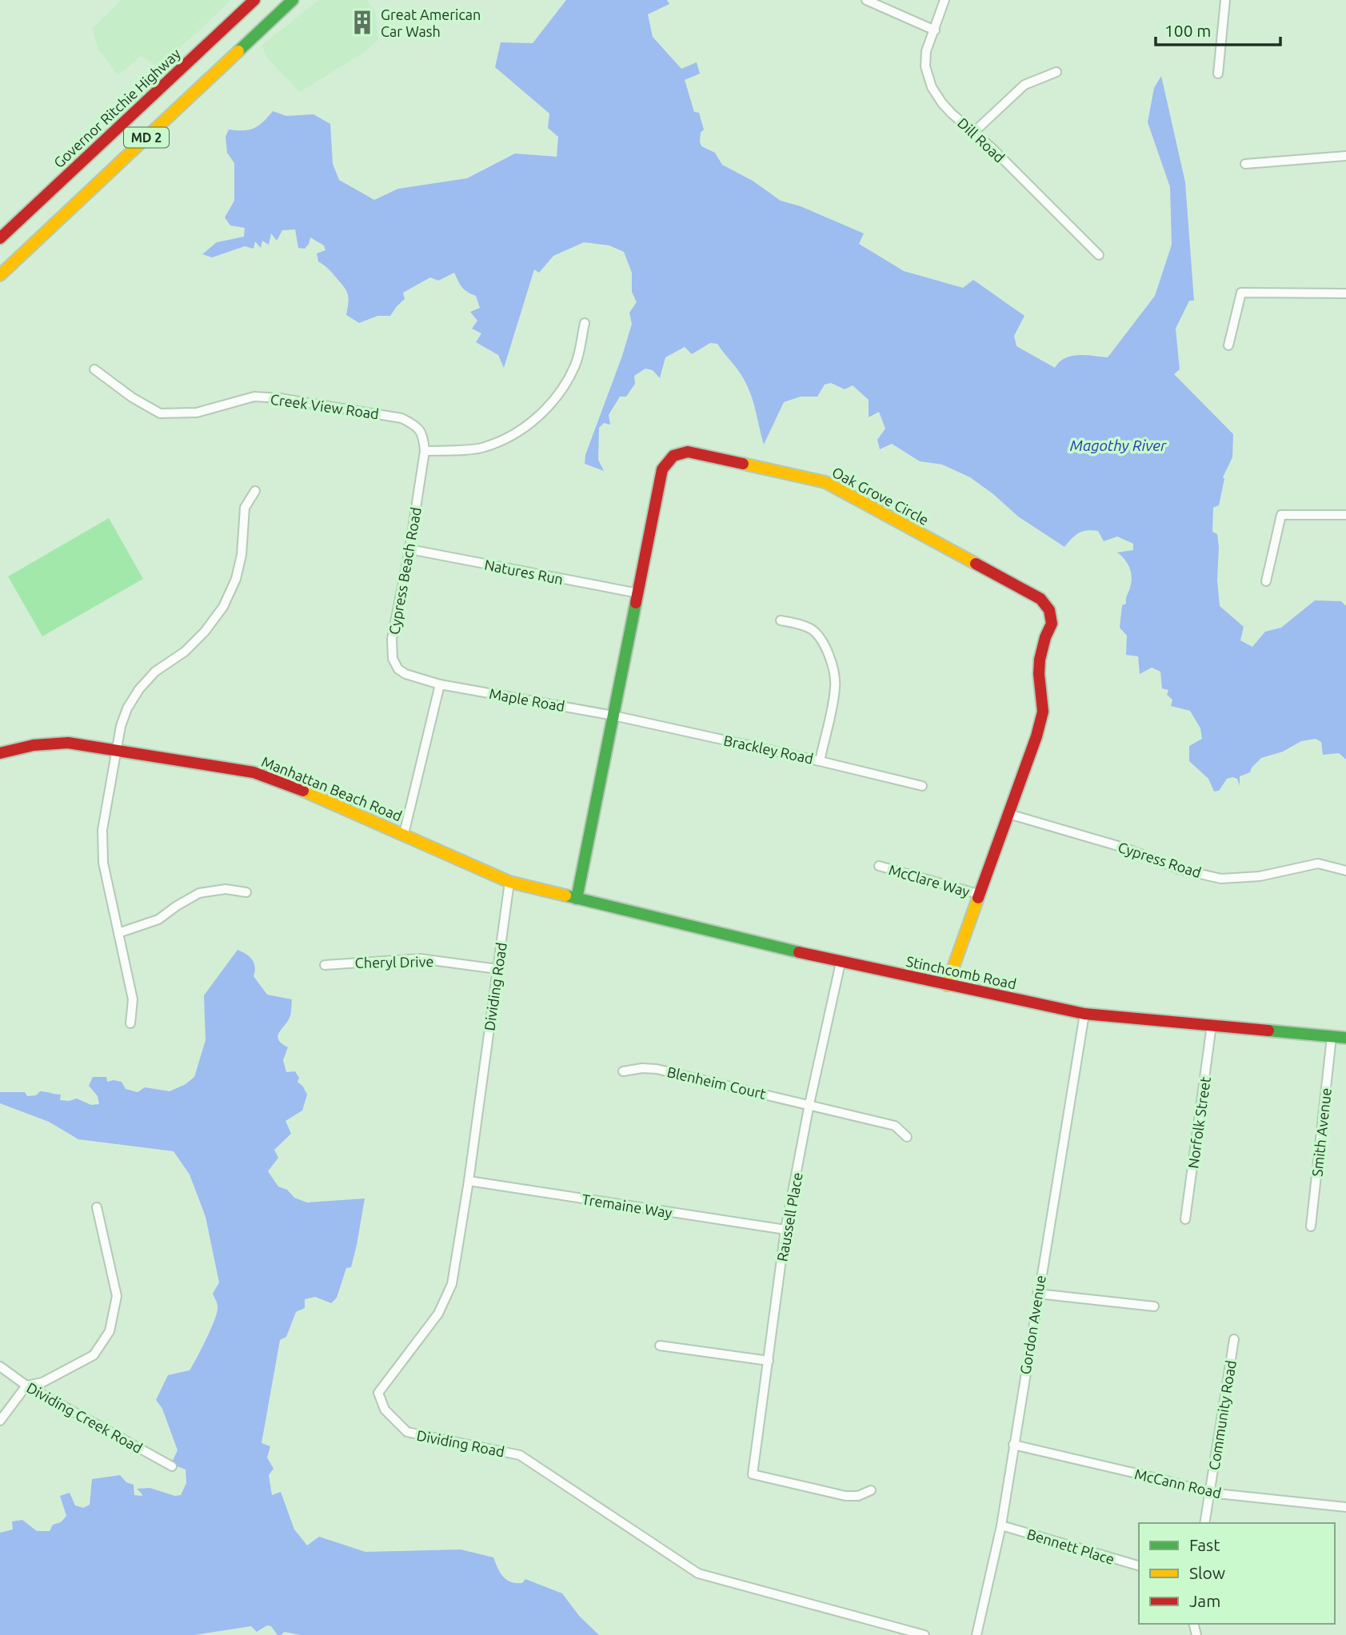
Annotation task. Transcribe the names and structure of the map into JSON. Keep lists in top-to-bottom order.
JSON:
{
  "streets": {
    "main road": [
      "Governor Ritchie Highway",
      "MD 2",
      "Oak Grove Circle",
      "Manhattan Beach Road",
      "Stinchcomb Road"
    ],
    "street": [
      "Dill Road",
      "Creek View Road",
      "Cypress Beach Road",
      "Natures Run",
      "Maple Road",
      "Brackley Road",
      "Cypress Road",
      "McClare Way",
      "Cheryl Drive",
      "Dividing Road",
      "Blenheim Court",
      "Norfolk Street",
      "Smith Avenue",
      "Tremaine Way",
      "Raussell Place",
      "Gordon Avenue",
      "Community Road",
      "Dividing Creek Road",
      "McCann Road",
      "Bennett Place"
    ]
  },
  "crossings": [
    ["Creek View Road", "Cypress Beach Road"],
    ["Oak Grove Circle", "Natures Run"],
    ["Oak Grove Circle", "Maple Road"],
    ["Oak Grove Circle", "Brackley Road"],
    ["Oak Grove Circle", "Manhattan Beach Road"],
    ["Oak Grove Circle", "Cypress Road"],
    ["Oak Grove Circle", "McClare Way"],
    ["Oak Grove Circle", "Stinchcomb Road"],
    ["Cypress Beach Road", "Natures Run"],
    ["Cypress Beach Road", "Maple Road"],
    ["Maple Road", "Brackley Road"],
    ["Manhattan Beach Road", "Stinchcomb Road"],
    ["Manhattan Beach Road", "Dividing Road"],
    ["Cheryl Drive", "Dividing Road"],
    ["Stinchcomb Road", "Norfolk Street"],
    ["Stinchcomb Road", "Smith Avenue"],
    ["Stinchcomb Road", "Raussell Place"],
    ["Stinchcomb Road", "Gordon Avenue"],
    ["Dividing Road", "Tremaine Way"],
    ["Blenheim Court", "Raussell Place"],
    ["Tremaine Way", "Raussell Place"],
    ["Gordon Avenue", "McCann Road"],
    ["Gordon Avenue", "Bennett Place"],
    ["Community Road", "McCann Road"]
  ],
  "water": ["Magothy River"],
  "places": {
    "building": ["Great American Car Wash"]
  },
  "legend": ["Fast", "Slow", "Jam"],
  "scale_bar": "100 m"
}
